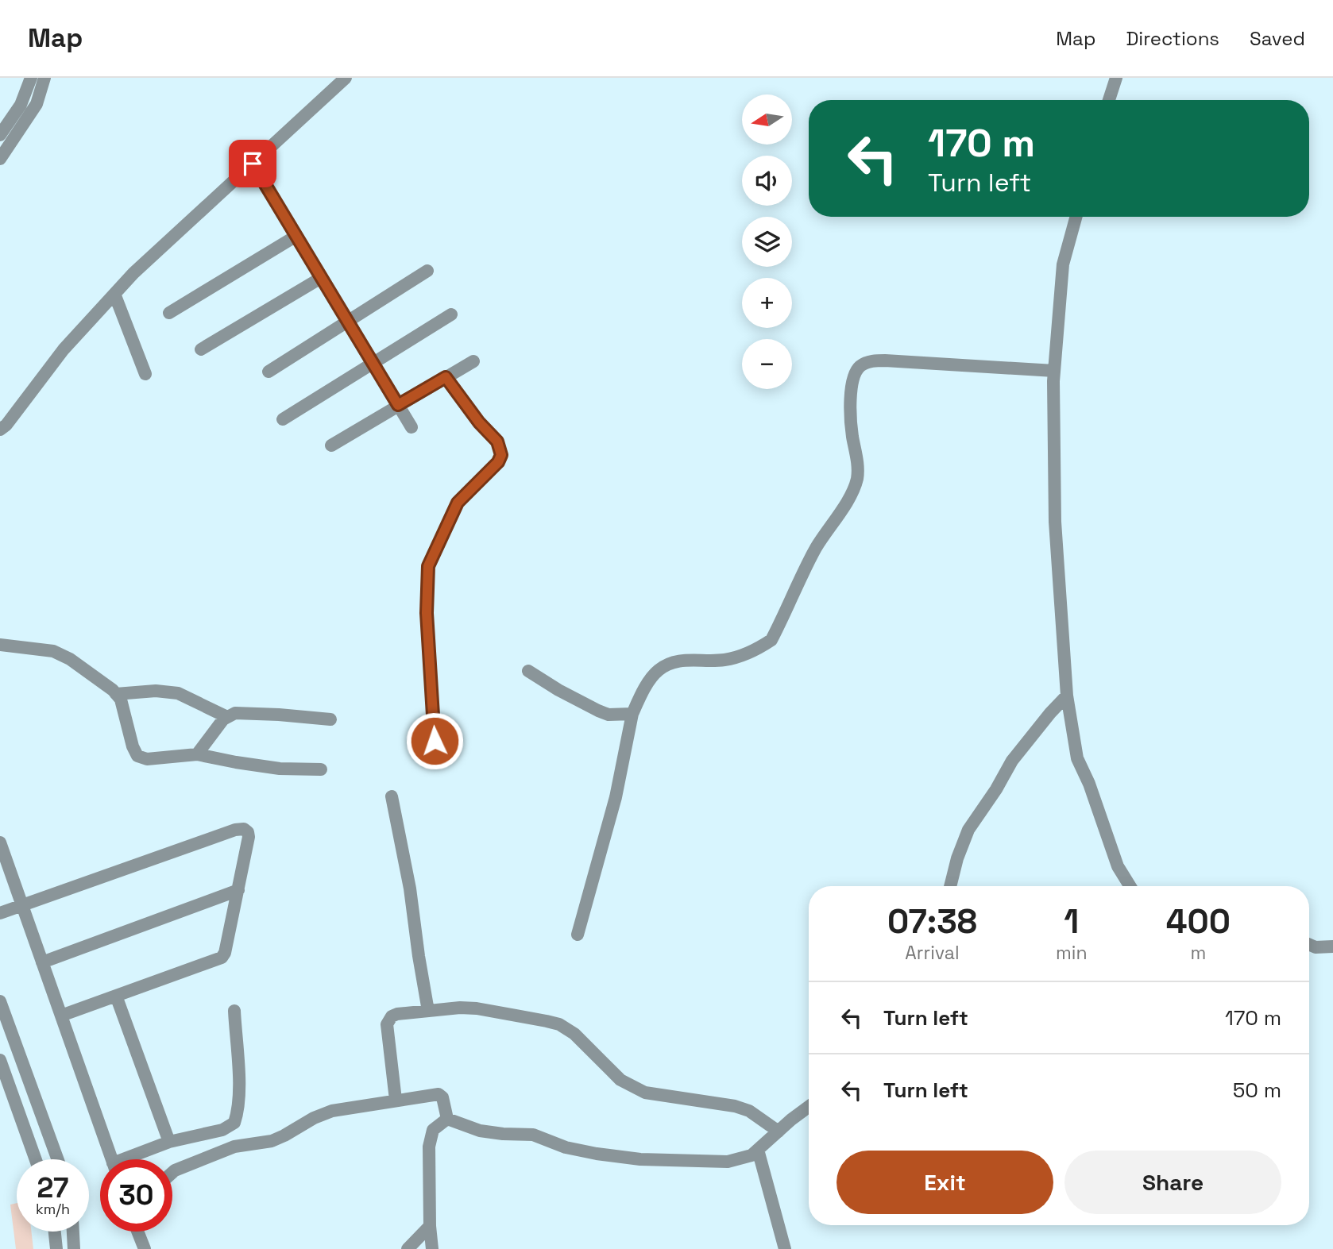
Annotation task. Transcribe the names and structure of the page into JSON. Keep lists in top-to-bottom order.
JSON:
{
  "north": "left",
  "page": {
    "header": "Map",
    "nav": ["Map", "Directions", "Saved"],
    "map_buttons": ["+", "−"],
    "turn": ["170 m", "Turn left"],
    "eta": [
      "07:38",
      "Arrival",
      "1",
      "min",
      "400",
      "m"
    ],
    "list": [
      {
        "name": "Turn left",
        "value": "170 m"
      },
      {
        "name": "Turn left",
        "value": "50 m"
      }
    ],
    "buttons": ["Exit", "Share"],
    "speed": "27 km/h",
    "limit": "30"
  }
}
